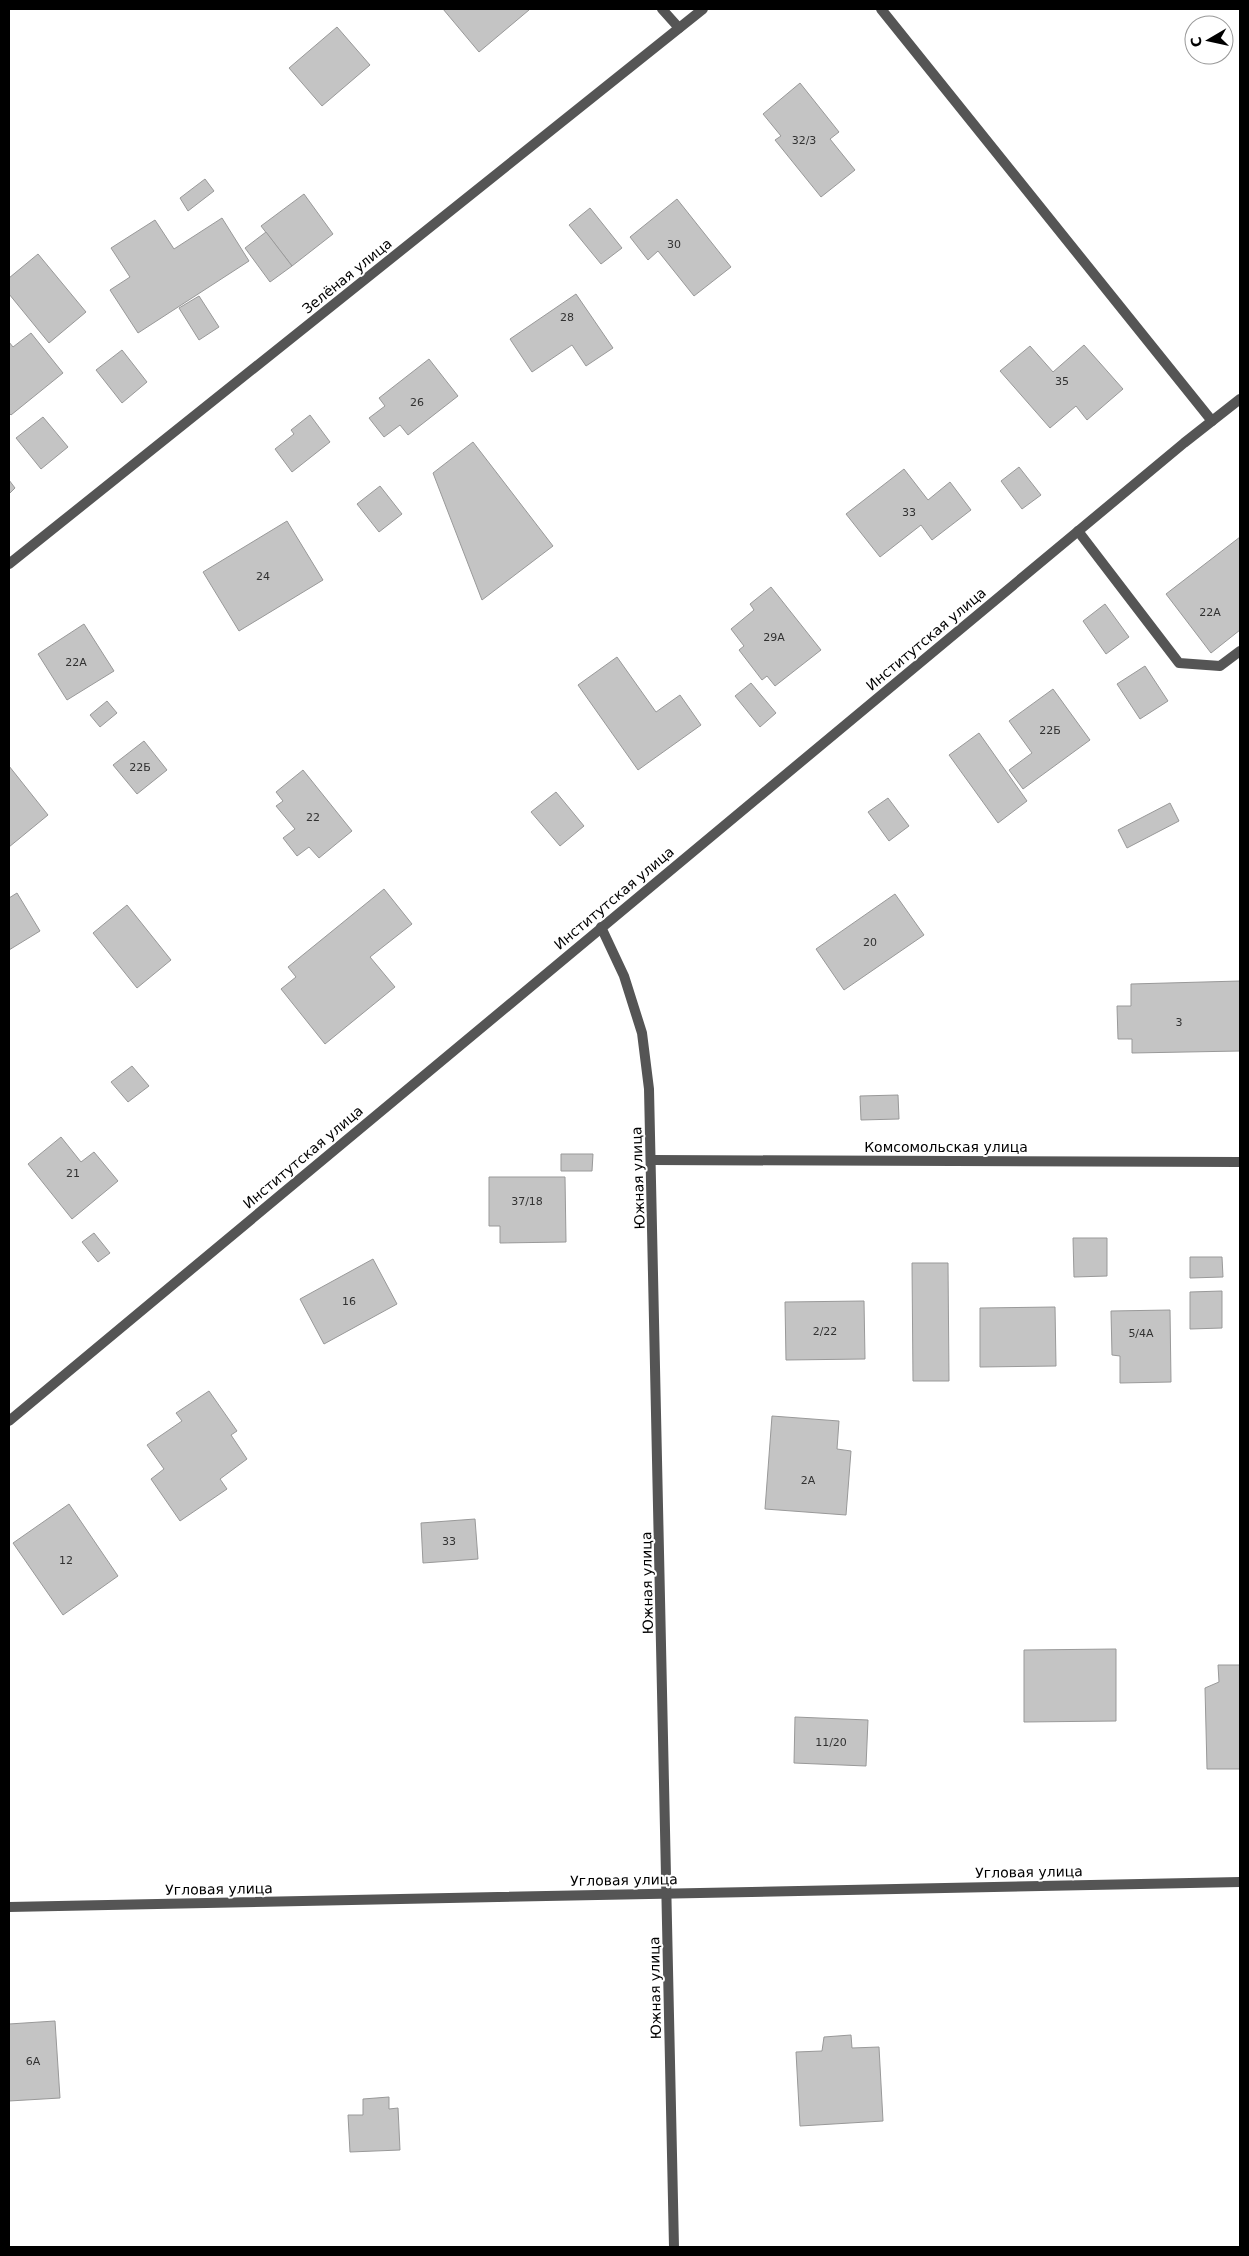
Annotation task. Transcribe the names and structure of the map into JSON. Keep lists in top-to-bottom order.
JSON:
{
  "streets": {
    "street": [
      "Зелёная улица",
      "Институтская улица",
      "Комсомольская улица",
      "Южная улица",
      "Угловая улица"
    ]
  },
  "crossings": [
    ["Институтская улица", "Южная улица"],
    ["Комсомольская улица", "Южная улица"],
    ["Южная улица", "Угловая улица"]
  ],
  "house_numbers": [
    "32/3",
    "30",
    "28",
    "35",
    "26",
    "33",
    "24",
    "22А",
    "29А",
    "22А",
    "22Б",
    "22Б",
    "22",
    "20",
    "3",
    "21",
    "37/18",
    "16",
    "2/22",
    "5/4А",
    "2А",
    "33",
    "12",
    "11/20",
    "6А"
  ],
  "north": "left"
}
